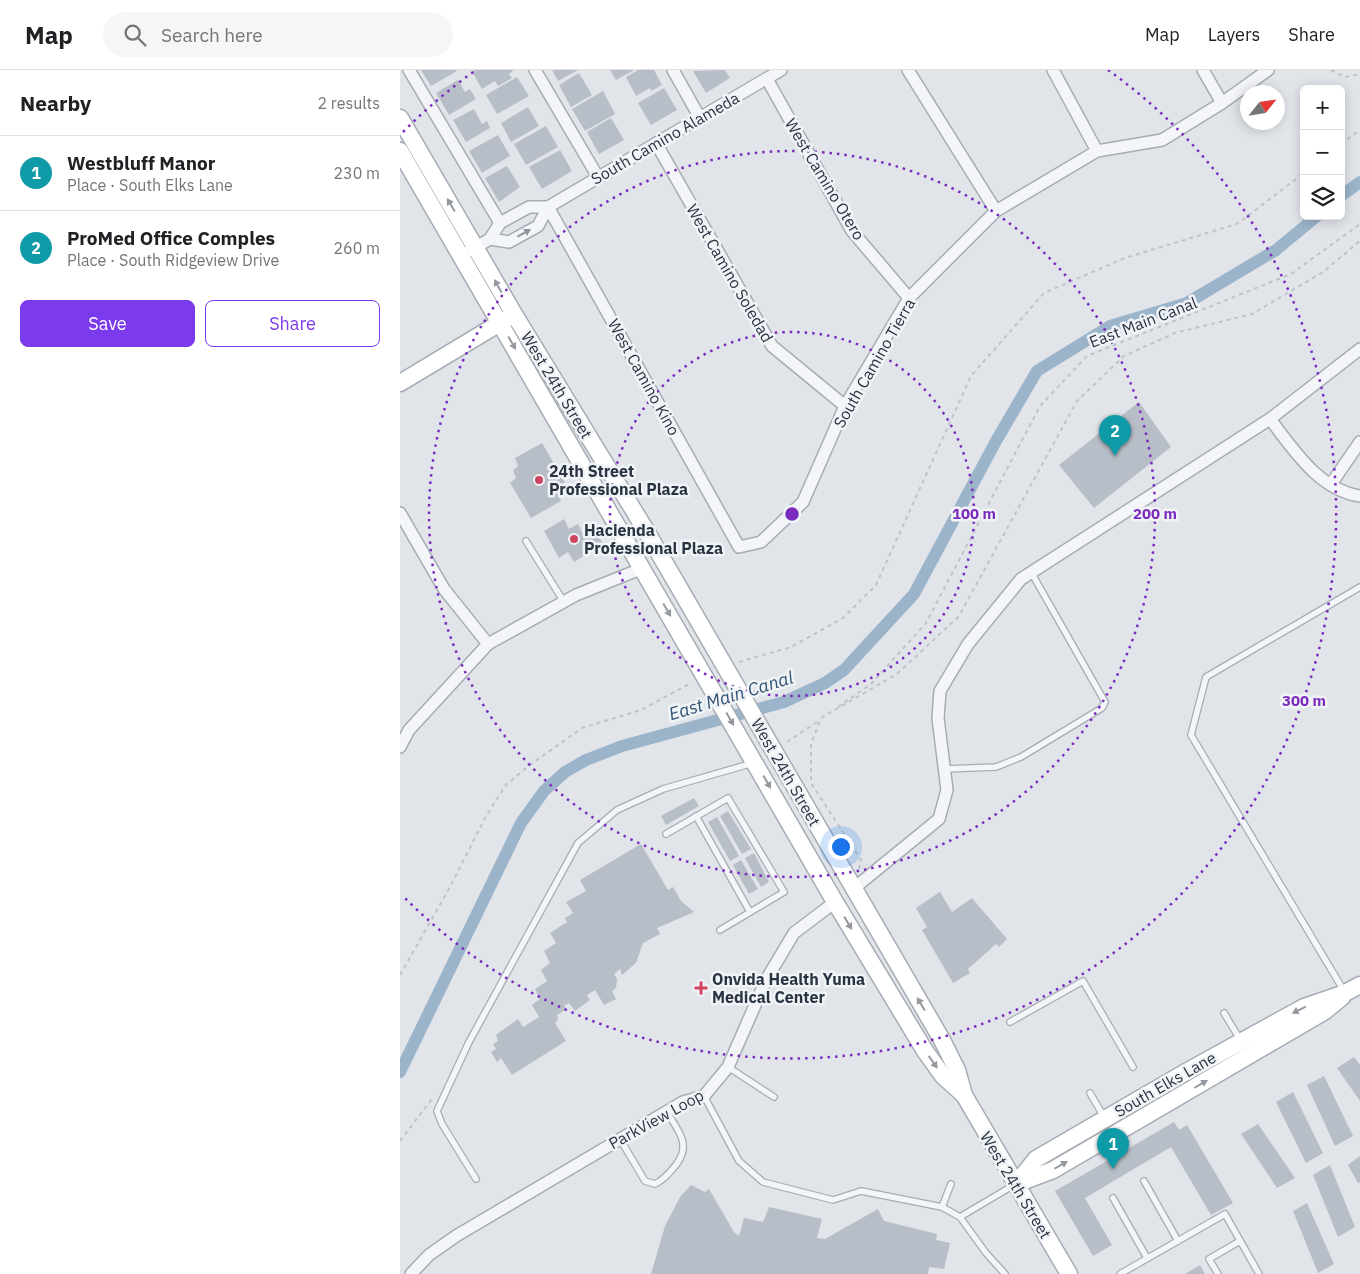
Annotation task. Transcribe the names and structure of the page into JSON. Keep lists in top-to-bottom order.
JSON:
{
  "streets": {
    "main road": ["West 24th Street", "South Elks Lane"],
    "street": [
      "South Camino Alameda",
      "West Camino Otero",
      "West Camino Soledad",
      "South Camino Tierra",
      "West Camino Kino",
      "ParkView Loop"
    ],
    "path": ["East Main Canal"]
  },
  "crossings": [
    ["South Camino Alameda", "West Camino Otero"],
    ["South Camino Alameda", "West Camino Soledad"],
    ["South Camino Alameda", "West Camino Kino"],
    ["South Camino Alameda", "West 24th Street"],
    ["West Camino Otero", "South Camino Tierra"],
    ["West Camino Soledad", "South Camino Tierra"],
    ["East Main Canal", "West 24th Street"],
    ["South Camino Tierra", "West Camino Kino"],
    ["West 24th Street", "South Elks Lane"],
    ["West 24th Street", "ParkView Loop"]
  ],
  "water": ["East Main Canal"],
  "places": {
    "other": ["24th Street Professional Plaza", "Hacienda Professional Plaza"],
    "health": ["Onvida Health Yuma Medical Center"]
  },
  "north": "top right",
  "page": {
    "header": "Map",
    "search": "Search here",
    "nav": ["Map", "Layers", "Share"],
    "heading": ["Nearby", "2 results"],
    "map_buttons": ["+", "−"],
    "list": [
      {
        "mark": "1",
        "name": "Westbluff Manor",
        "note": "Place · South Elks Lane",
        "value": "230 m"
      },
      {
        "mark": "2",
        "name": "ProMed Office Comples",
        "note": "Place · South Ridgeview Drive",
        "value": "260 m"
      }
    ],
    "buttons": ["Save", "Share"],
    "pins": ["2", "1"]
  },
  "rings": ["100 m", "200 m", "300 m"]
}
